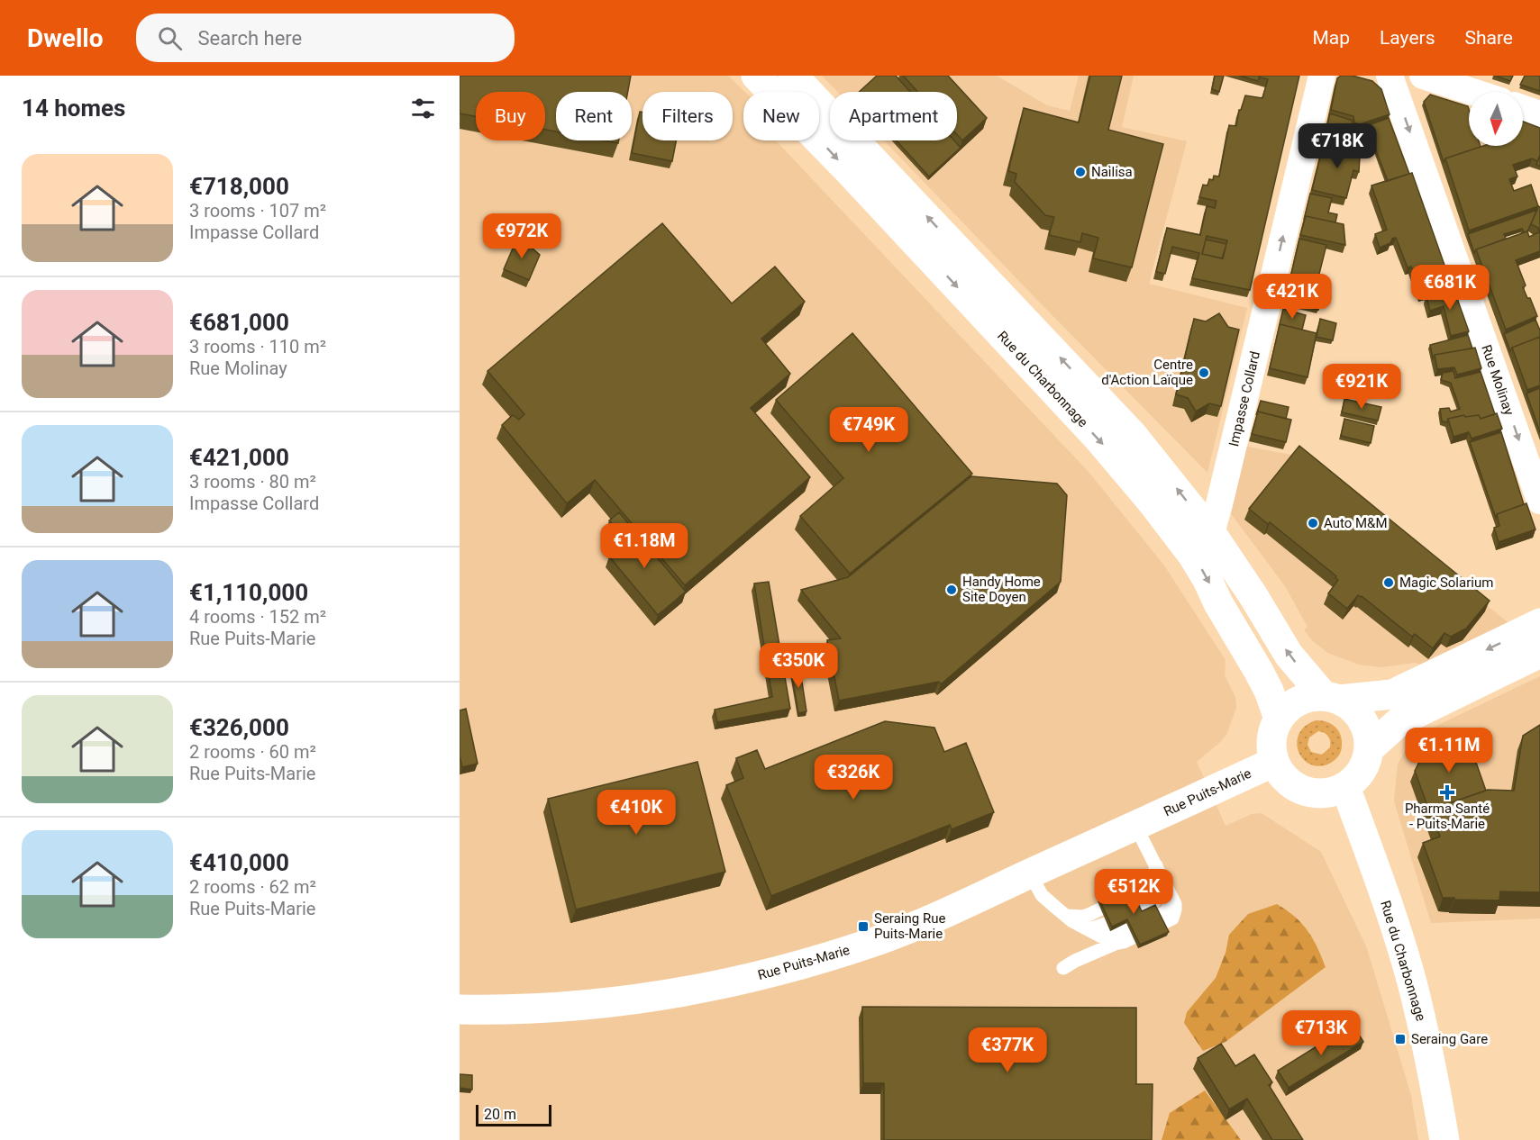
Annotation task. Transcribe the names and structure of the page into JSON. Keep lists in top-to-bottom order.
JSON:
{
  "streets": {
    "main road": ["Rue du Charbonnage", "Rue Puits-Marie"],
    "street": ["Rue Molinay", "Impasse Collard"]
  },
  "crossings": [
    ["Rue du Charbonnage", "Impasse Collard"],
    ["Rue du Charbonnage", "Rue Puits-Marie"]
  ],
  "one_way": ["Rue Molinay", "Impasse Collard"],
  "places": {
    "other": [
      "Nailisa",
      "Centre d'Action Laïque",
      "Auto M&M",
      "Magic Solarium",
      "Handy Home Site Doyen"
    ],
    "health": ["Pharma Santé - Puits-Marie"],
    "transit": ["Seraing Rue Puits-Marie", "Seraing Gare"]
  },
  "scale_bar": "20 m",
  "north": "bottom",
  "page": {
    "header": "Dwello",
    "search": "Search here",
    "nav": ["Map", "Layers", "Share"],
    "heading": "14 homes",
    "chip": [
      "Buy",
      "Rent",
      "Filters",
      "New",
      "Apartment"
    ],
    "price": [
      "€718K",
      "€972K",
      "€681K",
      "€421K",
      "€921K",
      "€749K",
      "€1.18M",
      "€350K",
      "€1.11M",
      "€326K",
      "€410K",
      "€512K",
      "€713K",
      "€377K"
    ],
    "list": [
      {
        "name": "€718,000",
        "note": "3 rooms · 107 m² · Impasse Collard"
      },
      {
        "name": "€681,000",
        "note": "3 rooms · 110 m² · Rue Molinay"
      },
      {
        "name": "€421,000",
        "note": "3 rooms · 80 m² · Impasse Collard"
      },
      {
        "name": "€1,110,000",
        "note": "4 rooms · 152 m² · Rue Puits-Marie"
      },
      {
        "name": "€326,000",
        "note": "2 rooms · 60 m² · Rue Puits-Marie"
      },
      {
        "name": "€410,000",
        "note": "2 rooms · 62 m² · Rue Puits-Marie"
      }
    ],
    "scale": "20 m"
  }
}
